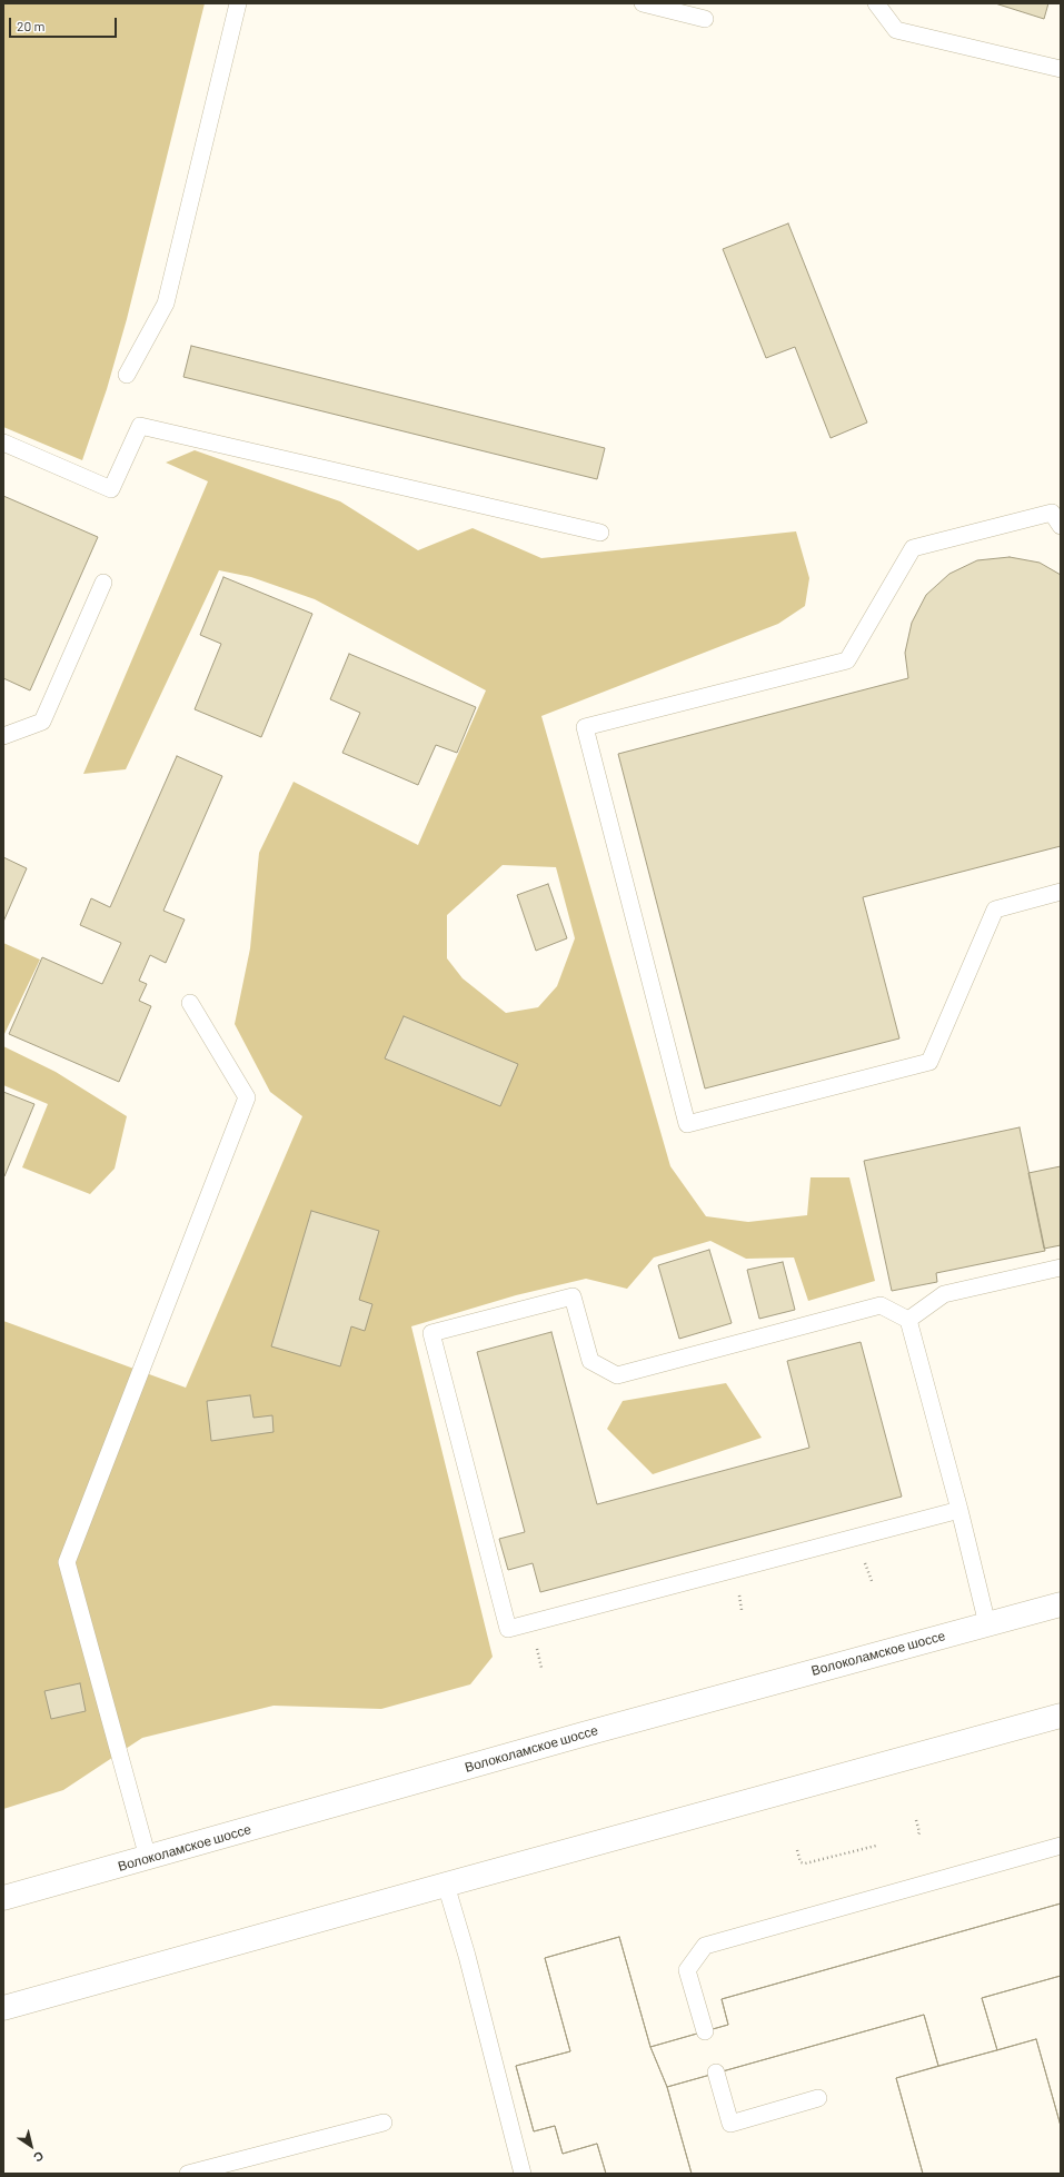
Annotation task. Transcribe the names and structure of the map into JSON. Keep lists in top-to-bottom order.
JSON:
{
  "streets": {
    "main road": ["Волоколамское шоссе"]
  },
  "scale_bar": "20 m",
  "north": "bottom right"
}
